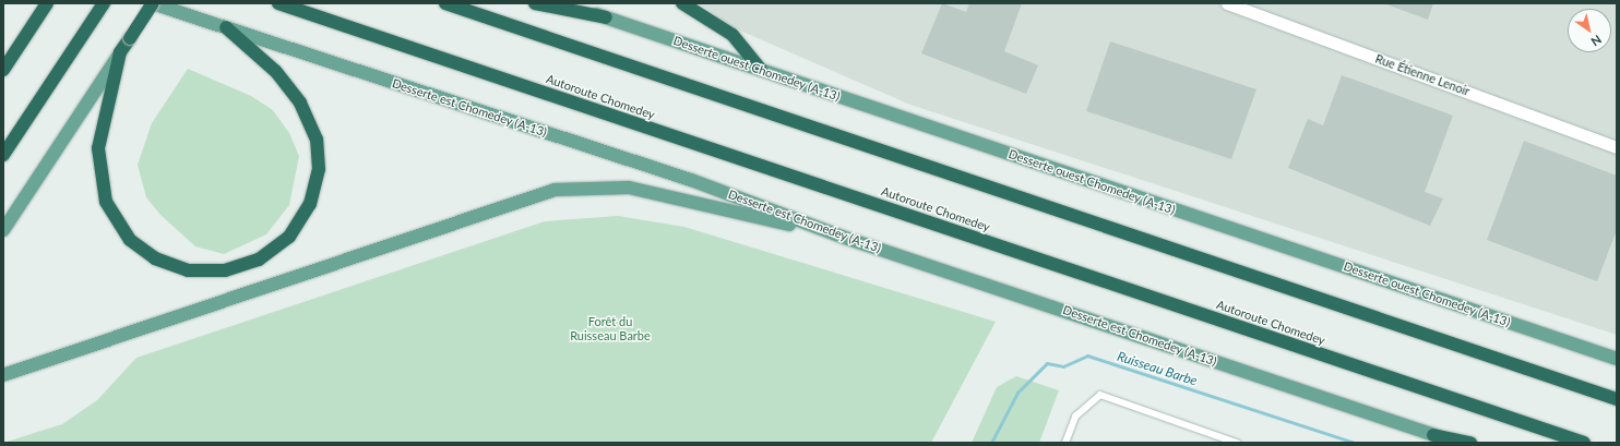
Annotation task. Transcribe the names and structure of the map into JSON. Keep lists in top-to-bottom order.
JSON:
{
  "streets": {
    "highway": ["Autoroute Chomedey"],
    "main road": ["Desserte ouest Chomedey (A-13)", "Desserte est Chomedey (A-13)"],
    "street": ["Rue Étienne Lenoir"]
  },
  "water": ["Ruisseau Barbe"],
  "parks": ["Forêt du Ruisseau Barbe"],
  "north": "bottom right"
}
